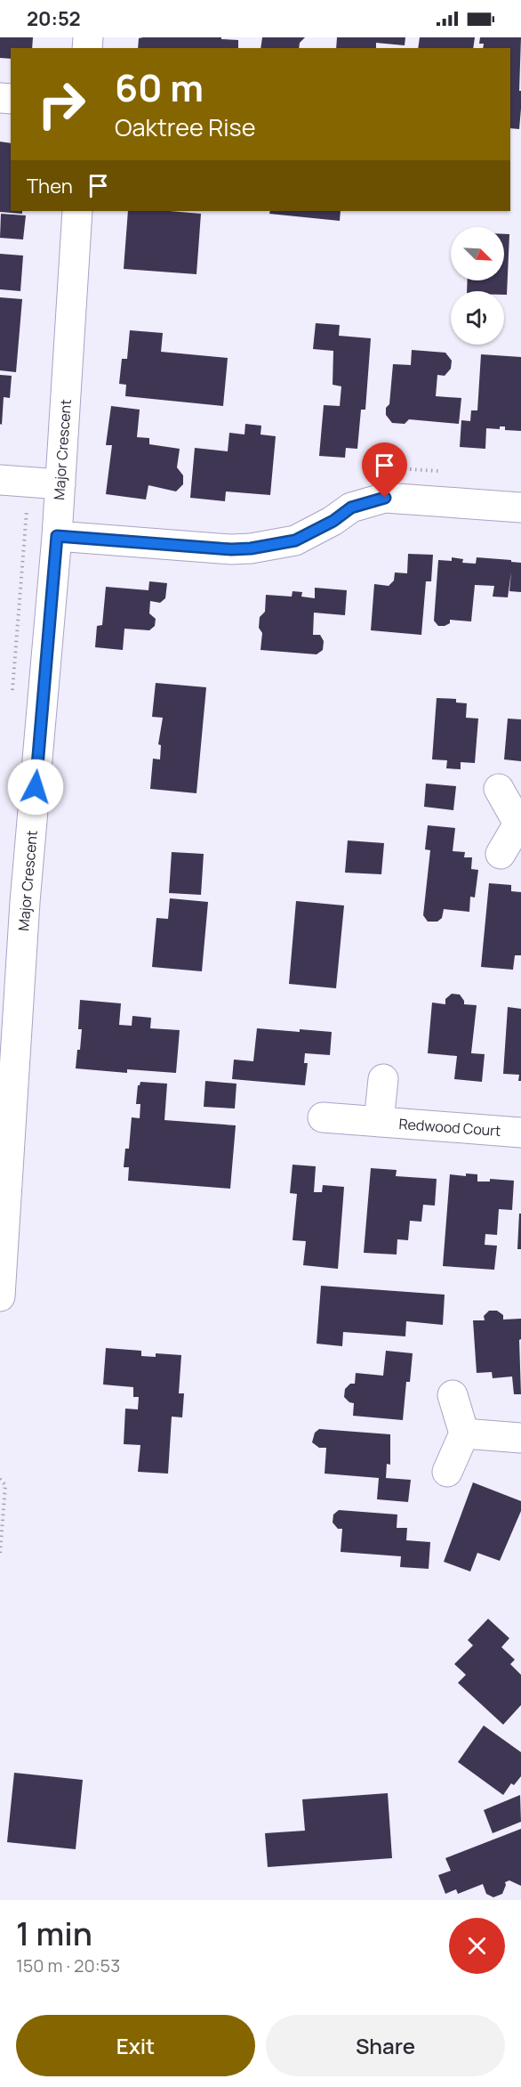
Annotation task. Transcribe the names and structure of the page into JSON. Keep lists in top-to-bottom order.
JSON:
{
  "streets": {
    "street": ["Major Crescent", "Redwood Court"]
  },
  "north": "bottom right",
  "page": {
    "status": "20:52",
    "turn": ["60 m", "Oaktree Rise"],
    "then": "Then",
    "heading": ["1 min", "150 m · 20:53"],
    "buttons": ["Exit", "Share"]
  }
}
